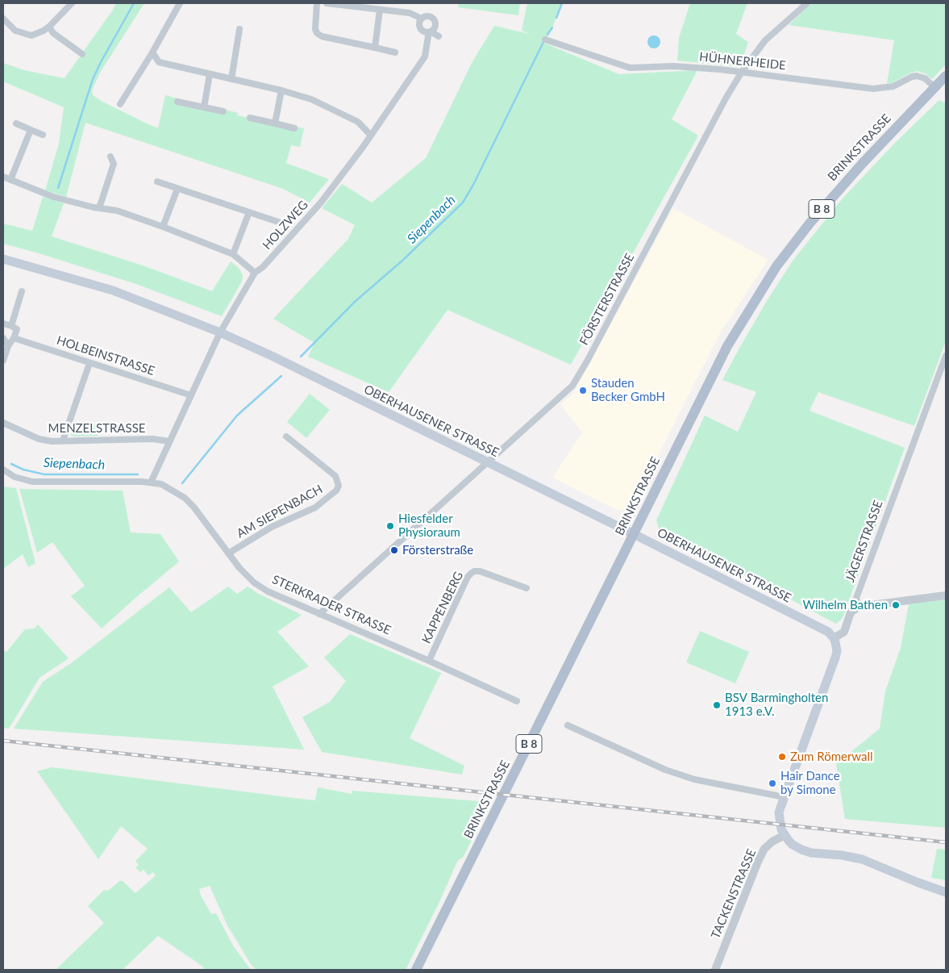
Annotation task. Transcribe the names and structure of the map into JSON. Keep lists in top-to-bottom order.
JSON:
{
  "streets": {
    "main road": ["BRINKSTRASSE", "B 8", "OBERHAUSENER STRASSE"],
    "street": [
      "HÜHNERHEIDE",
      "HOLZWEG",
      "FÖRSTERSTRASSE",
      "HOLBEINSTRASSE",
      "MENZELSTRASSE",
      "AM SIEPENBACH",
      "JÄGERSTRASSE",
      "STERKRADER STRASSE",
      "KAPPENBERG",
      "TACKENSTRASSE"
    ]
  },
  "crossings": [
    ["HÜHNERHEIDE", "BRINKSTRASSE"],
    ["HÜHNERHEIDE", "FÖRSTERSTRASSE"],
    ["BRINKSTRASSE", "OBERHAUSENER STRASSE"],
    ["HOLZWEG", "HOLBEINSTRASSE"],
    ["HOLZWEG", "OBERHAUSENER STRASSE"],
    ["HOLZWEG", "MENZELSTRASSE"],
    ["HOLZWEG", "STERKRADER STRASSE"],
    ["FÖRSTERSTRASSE", "OBERHAUSENER STRASSE"],
    ["FÖRSTERSTRASSE", "STERKRADER STRASSE"],
    ["OBERHAUSENER STRASSE", "JÄGERSTRASSE"],
    ["AM SIEPENBACH", "STERKRADER STRASSE"],
    ["STERKRADER STRASSE", "KAPPENBERG"]
  ],
  "water": ["Siepenbach"],
  "places": [
    "Stauden Becker GmbH",
    "Hiesfelder Physioraum",
    "Försterstraße",
    "Wilhelm Bathen",
    "BSV Barmingholten 1913 e.V.",
    "Zum Römerwall",
    "Hair Dance by Simone"
  ]
}
